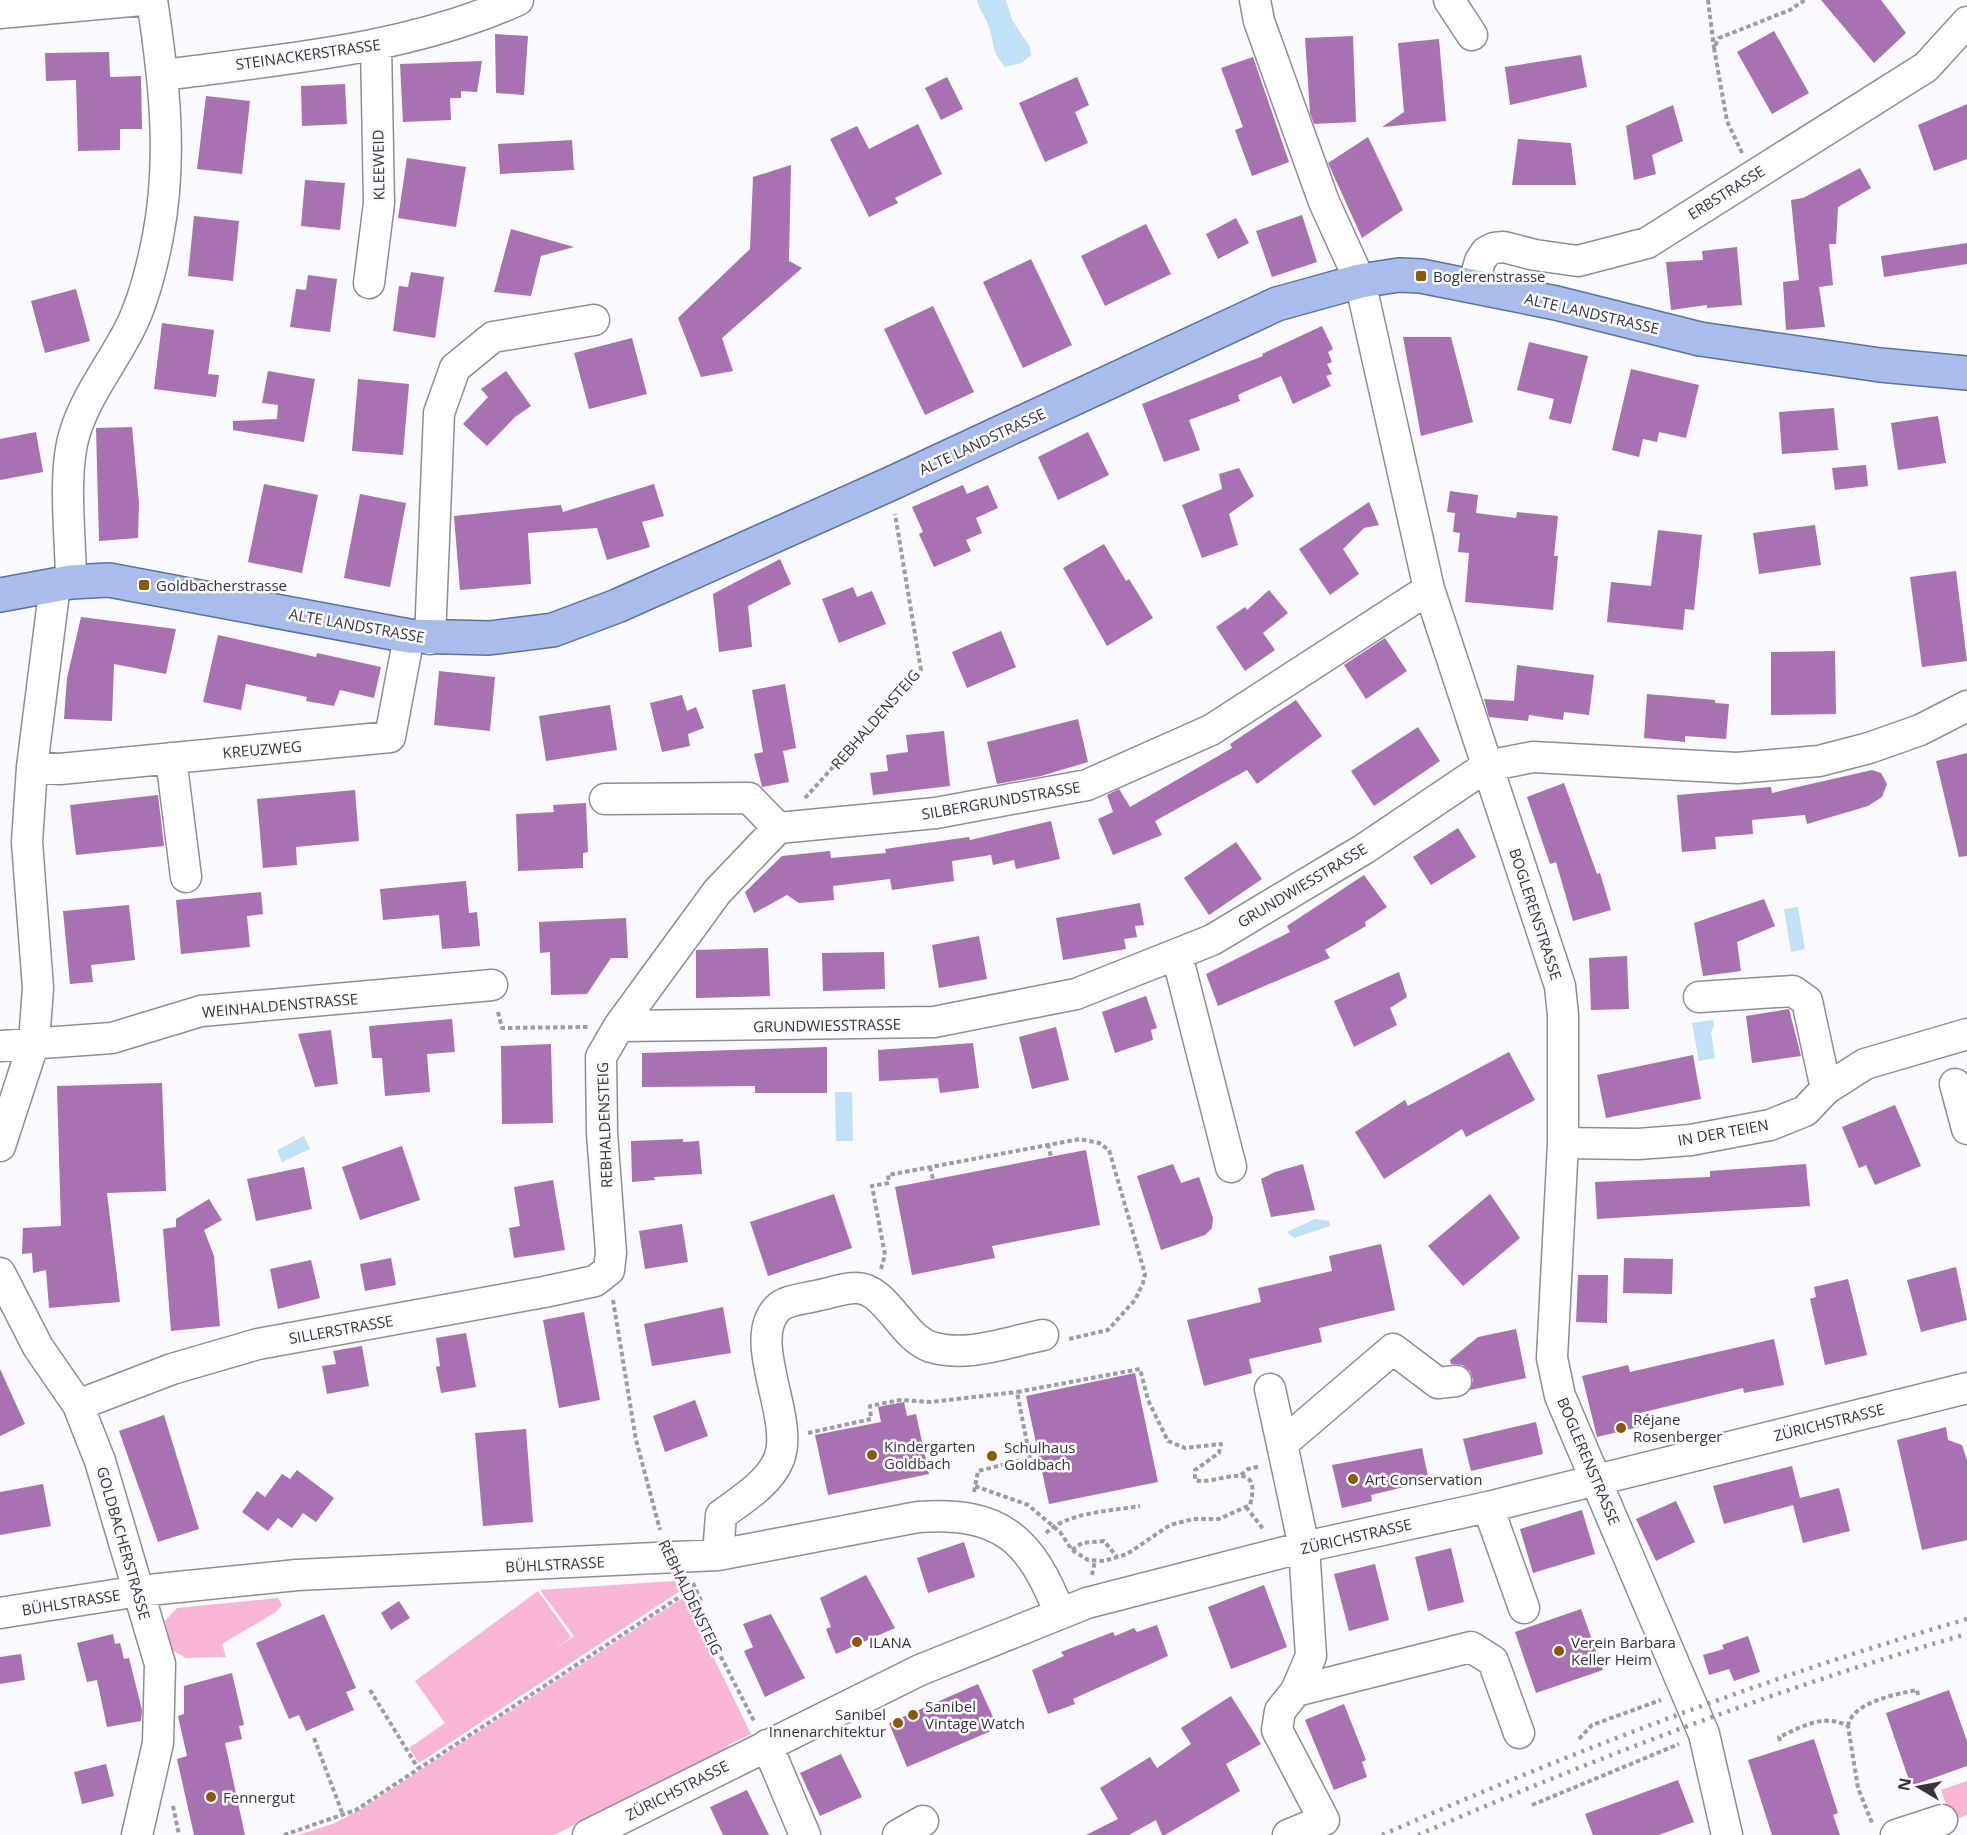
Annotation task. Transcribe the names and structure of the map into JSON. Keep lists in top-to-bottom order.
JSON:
{
  "streets": {
    "main road": ["ALTE LANDSTRASSE"],
    "street": [
      "STEINACKERSTRASSE",
      "KLEEWEID",
      "ERBSTRASSE",
      "REBHALDENSTEIG",
      "KREUZWEG",
      "SILBERGRUNDSTRASSE",
      "GRUNDWIESSTRASSE",
      "BOGLERENSTRASSE",
      "WEINHALDENSTRASSE",
      "IN DER TEIEN",
      "SILLERSTRASSE",
      "ZÜRICHSTRASSE",
      "GOLDBACHERSTRASSE",
      "BÜHLSTRASSE"
    ]
  },
  "crossings": [
    ["STEINACKERSTRASSE", "KLEEWEID"],
    ["ERBSTRASSE", "ALTE LANDSTRASSE"],
    ["ALTE LANDSTRASSE", "REBHALDENSTEIG"],
    ["ALTE LANDSTRASSE", "KREUZWEG"],
    ["ALTE LANDSTRASSE", "BOGLERENSTRASSE"],
    ["REBHALDENSTEIG", "SILBERGRUNDSTRASSE"],
    ["REBHALDENSTEIG", "GRUNDWIESSTRASSE"],
    ["REBHALDENSTEIG", "SILLERSTRASSE"],
    ["REBHALDENSTEIG", "ZÜRICHSTRASSE"],
    ["REBHALDENSTEIG", "BÜHLSTRASSE"],
    ["SILBERGRUNDSTRASSE", "BOGLERENSTRASSE"],
    ["GRUNDWIESSTRASSE", "BOGLERENSTRASSE"],
    ["BOGLERENSTRASSE", "IN DER TEIEN"],
    ["BOGLERENSTRASSE", "ZÜRICHSTRASSE"],
    ["SILLERSTRASSE", "GOLDBACHERSTRASSE"],
    ["ZÜRICHSTRASSE", "BÜHLSTRASSE"],
    ["GOLDBACHERSTRASSE", "BÜHLSTRASSE"]
  ],
  "places": {
    "transit": ["Boglerenstrasse", "Goldbacherstrasse"],
    "other": [
      "Réjane Rosenberger",
      "Kindergarten Goldbach",
      "Schulhaus Goldbach",
      "Art Conservation",
      "ILANA",
      "Verein Barbara Keller Heim",
      "Sanibel Vintage Watch",
      "Sanibel Innenarchitektur",
      "Fennergut"
    ]
  },
  "north": "left"
}
